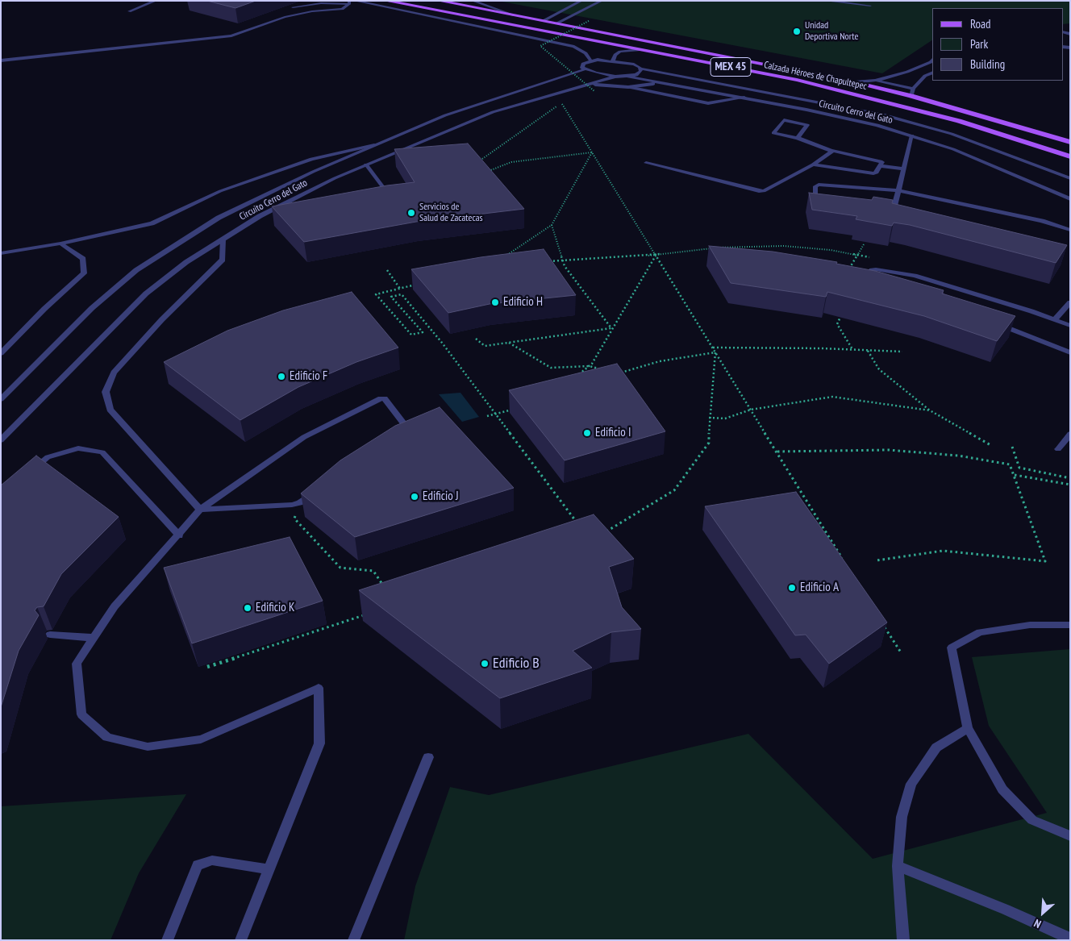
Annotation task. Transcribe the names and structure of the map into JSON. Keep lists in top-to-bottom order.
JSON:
{
  "streets": {
    "main road": ["MEX 45", "Calzada Héroes de Chapultepec"],
    "street": ["Circuito Cerro del Gato"]
  },
  "places": [
    "Unidad Deportiva Norte",
    "Servicios de Salud de Zacatecas",
    "Edificio H",
    "Edificio F",
    "Edificio I",
    "Edificio J",
    "Edificio A",
    "Edificio K",
    "Edificio B"
  ],
  "legend": ["Road", "Park", "Building"],
  "north": "bottom left"
}
